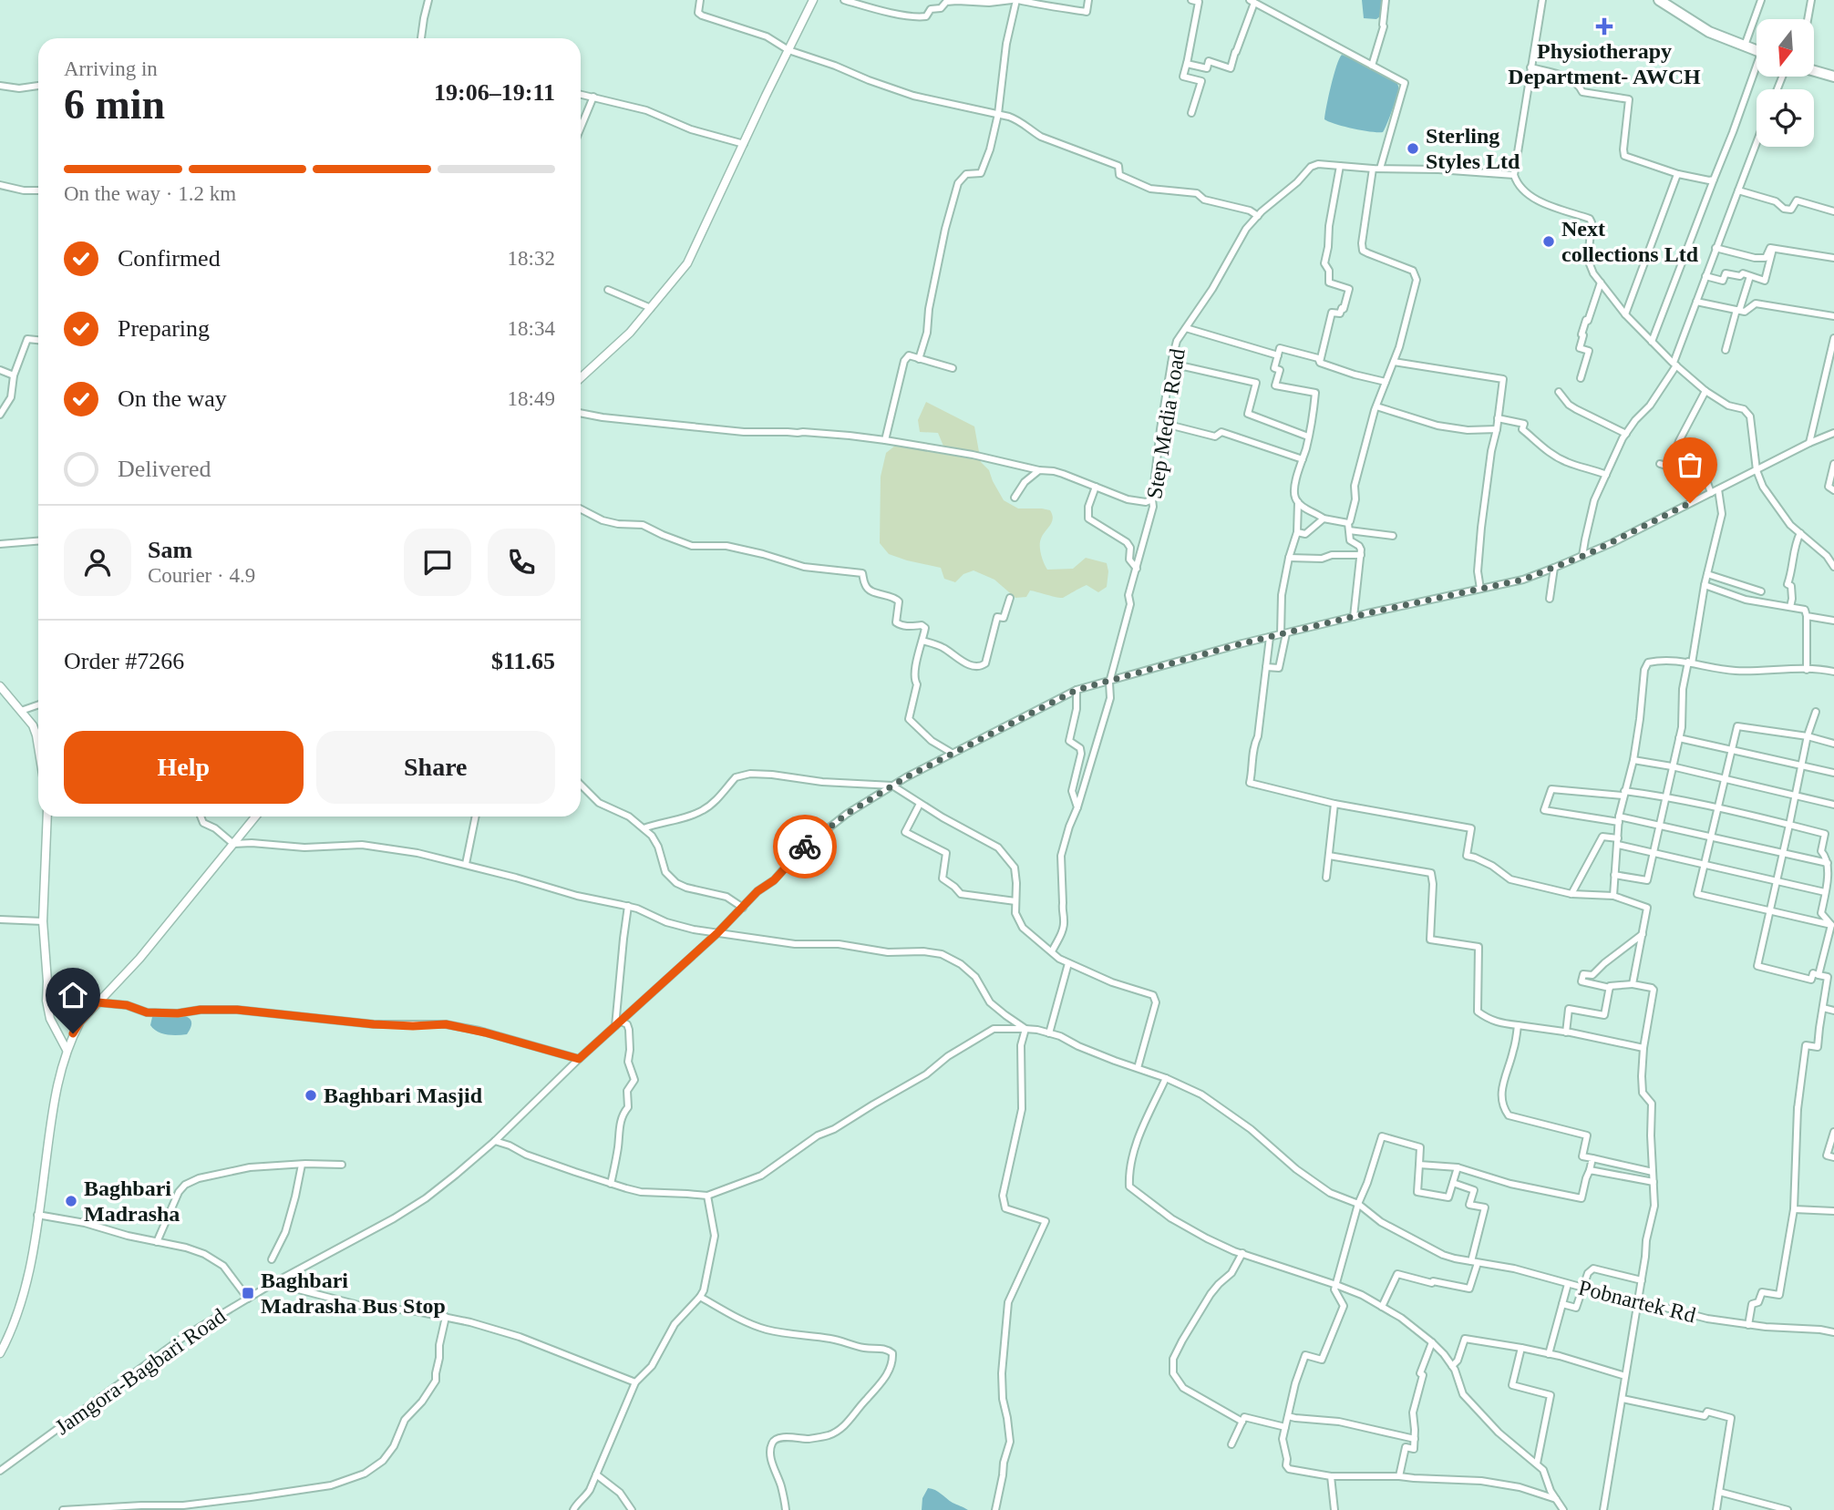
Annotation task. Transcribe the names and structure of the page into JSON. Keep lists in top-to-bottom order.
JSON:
{
  "streets": {
    "street": ["Step Media Road", "Pobnartek Rd", "Jamgora-Bagbari Road"]
  },
  "crossings": [
    ["Step Media Road", "Jamgora-Bagbari Road"]
  ],
  "places": {
    "health": ["Physiotherapy Department- AWCH"],
    "other": [
      "Sterling Styles Ltd",
      "Next collections Ltd",
      "Baghbari Masjid",
      "Baghbari Madrasha"
    ],
    "transit": ["Baghbari Madrasha Bus Stop"]
  },
  "north": "bottom",
  "page": {
    "heading": ["6 min", "Arriving in", "19:06–19:11"],
    "panel": [
      "Sam",
      "Courier · 4.9",
      "Order #7266",
      "$11.65"
    ],
    "bar": "On the way · 1.2 km",
    "list": [
      ["Confirmed", "18:32"],
      ["Preparing", "18:34"],
      ["On the way", "18:49"],
      "Delivered"
    ],
    "buttons": ["Help", "Share"]
  }
}
